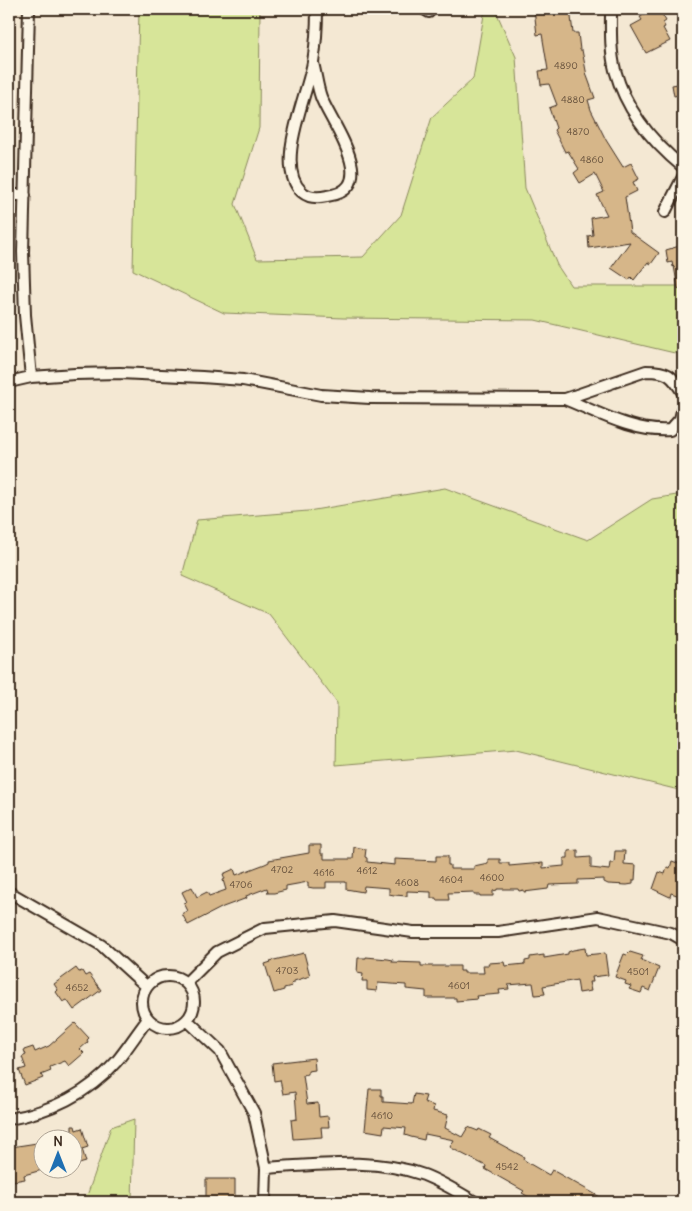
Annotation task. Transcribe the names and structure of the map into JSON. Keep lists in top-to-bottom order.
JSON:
{
  "house_numbers": [
    "4890",
    "4880",
    "4870",
    "4860",
    "4702",
    "4612",
    "4616",
    "4600",
    "4604",
    "4608",
    "4706",
    "4703",
    "4501",
    "4601",
    "4652",
    "4610",
    "4542"
  ],
  "north": "top"
}
